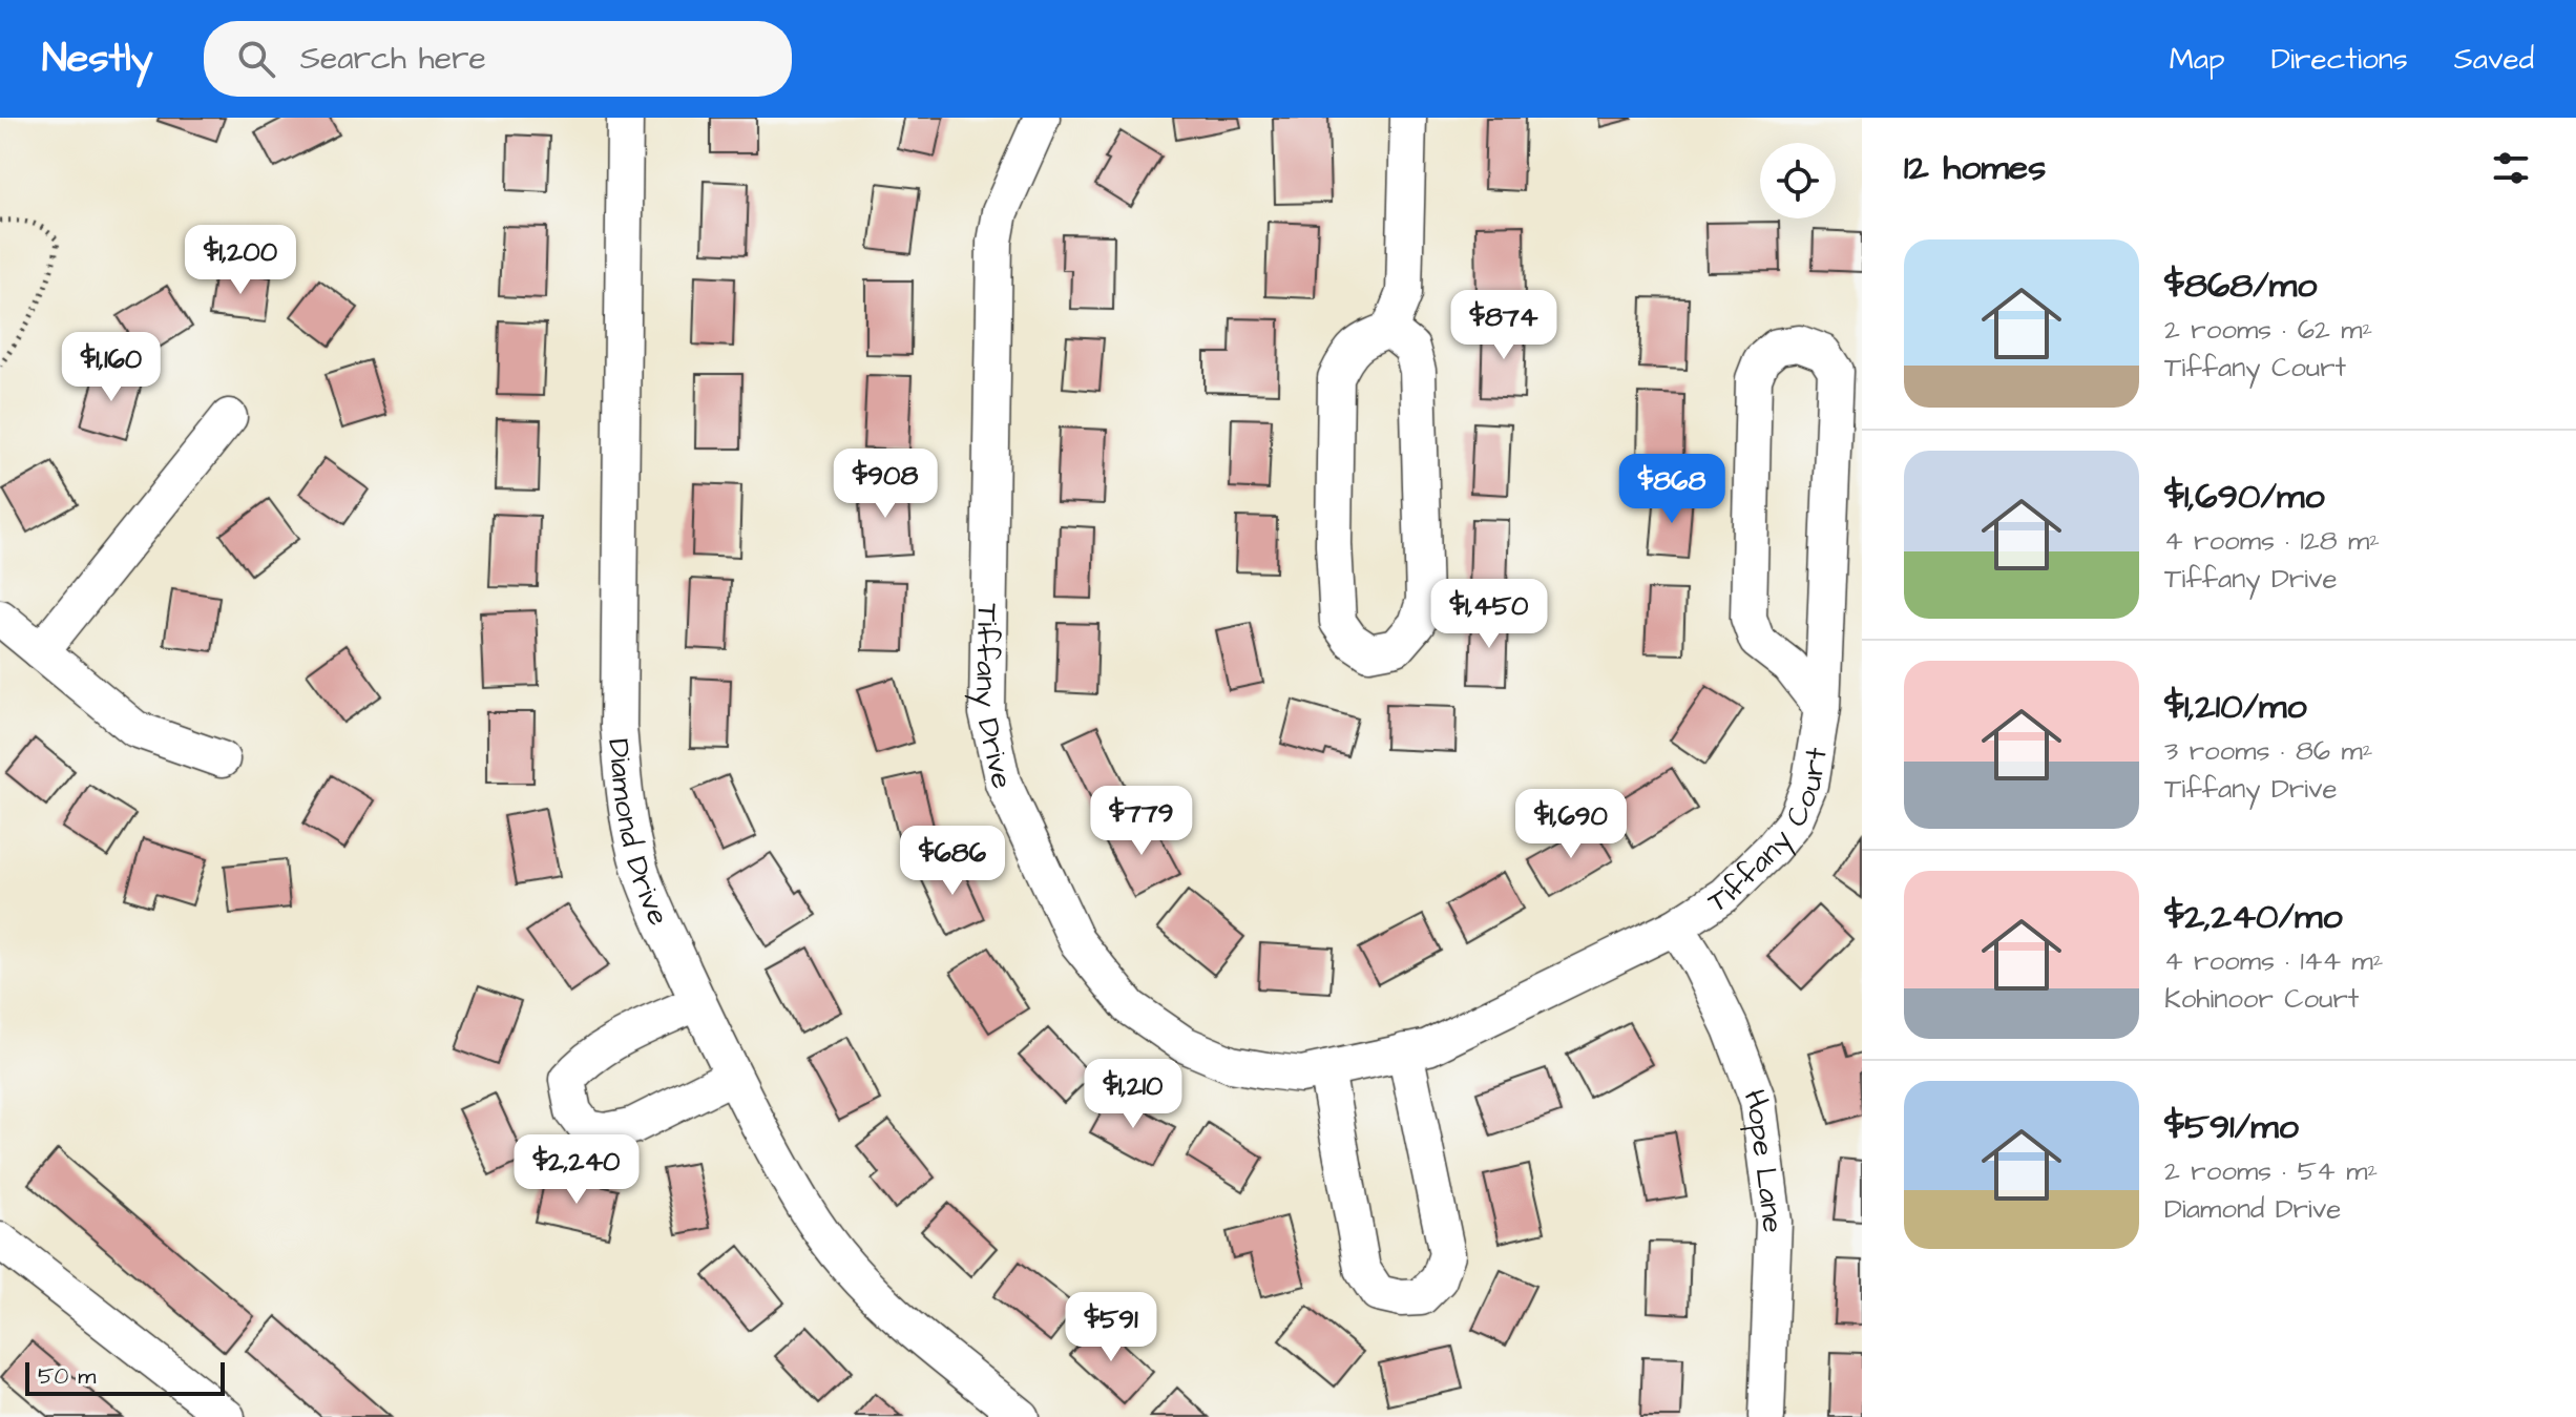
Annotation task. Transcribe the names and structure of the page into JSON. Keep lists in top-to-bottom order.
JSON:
{
  "streets": {
    "street": [
      "Tiffany Drive",
      "Tiffany Court",
      "Diamond Drive",
      "Hope Lane"
    ]
  },
  "crossings": [
    ["Tiffany Drive", "Tiffany Court"],
    ["Tiffany Drive", "Hope Lane"],
    ["Tiffany Court", "Hope Lane"]
  ],
  "scale_bar": "50 m",
  "page": {
    "header": "Nestly",
    "search": "Search here",
    "nav": ["Map", "Directions", "Saved"],
    "heading": "12 homes",
    "list": [
      {
        "name": "$868/mo",
        "note": "2 rooms · 62 m² · Tiffany Court"
      },
      {
        "name": "$1,690/mo",
        "note": "4 rooms · 128 m² · Tiffany Drive"
      },
      {
        "name": "$1,210/mo",
        "note": "3 rooms · 86 m² · Tiffany Drive"
      },
      {
        "name": "$2,240/mo",
        "note": "4 rooms · 144 m² · Kohinoor Court"
      },
      {
        "name": "$591/mo",
        "note": "2 rooms · 54 m² · Diamond Drive"
      }
    ],
    "price": [
      "$1,200",
      "$874",
      "$1,160",
      "$908",
      "$868",
      "$1,450",
      "$779",
      "$1,690",
      "$686",
      "$1,210",
      "$2,240",
      "$591"
    ],
    "scale": "50 m"
  }
}
